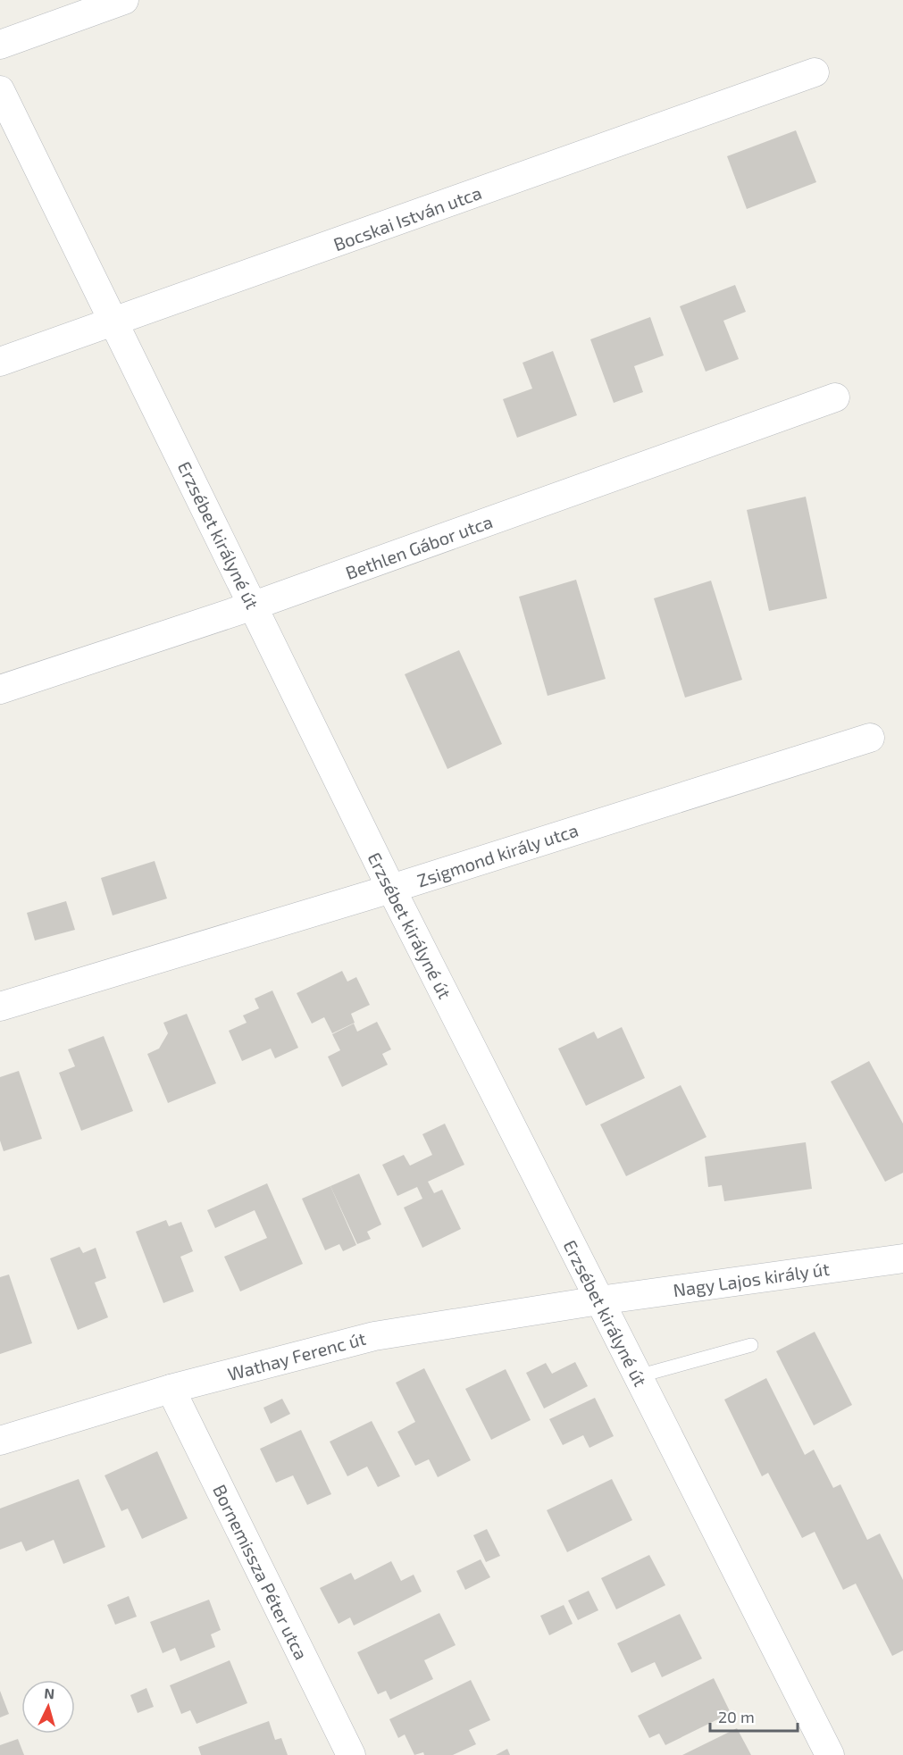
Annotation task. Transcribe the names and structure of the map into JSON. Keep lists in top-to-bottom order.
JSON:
{
  "streets": {
    "street": [
      "Bocskai István utca",
      "Erzsébet királyné út",
      "Bethlen Gábor utca",
      "Zsigmond király utca",
      "Nagy Lajos király út",
      "Wathay Ferenc út",
      "Bornemissza Péter utca"
    ]
  },
  "crossings": [
    ["Bocskai István utca", "Erzsébet királyné út"],
    ["Erzsébet királyné út", "Bethlen Gábor utca"],
    ["Erzsébet királyné út", "Zsigmond király utca"],
    ["Erzsébet királyné út", "Nagy Lajos király út"],
    ["Erzsébet királyné út", "Wathay Ferenc út"],
    ["Nagy Lajos király út", "Wathay Ferenc út"],
    ["Wathay Ferenc út", "Bornemissza Péter utca"]
  ],
  "scale_bar": "20 m",
  "north": "top"
}
